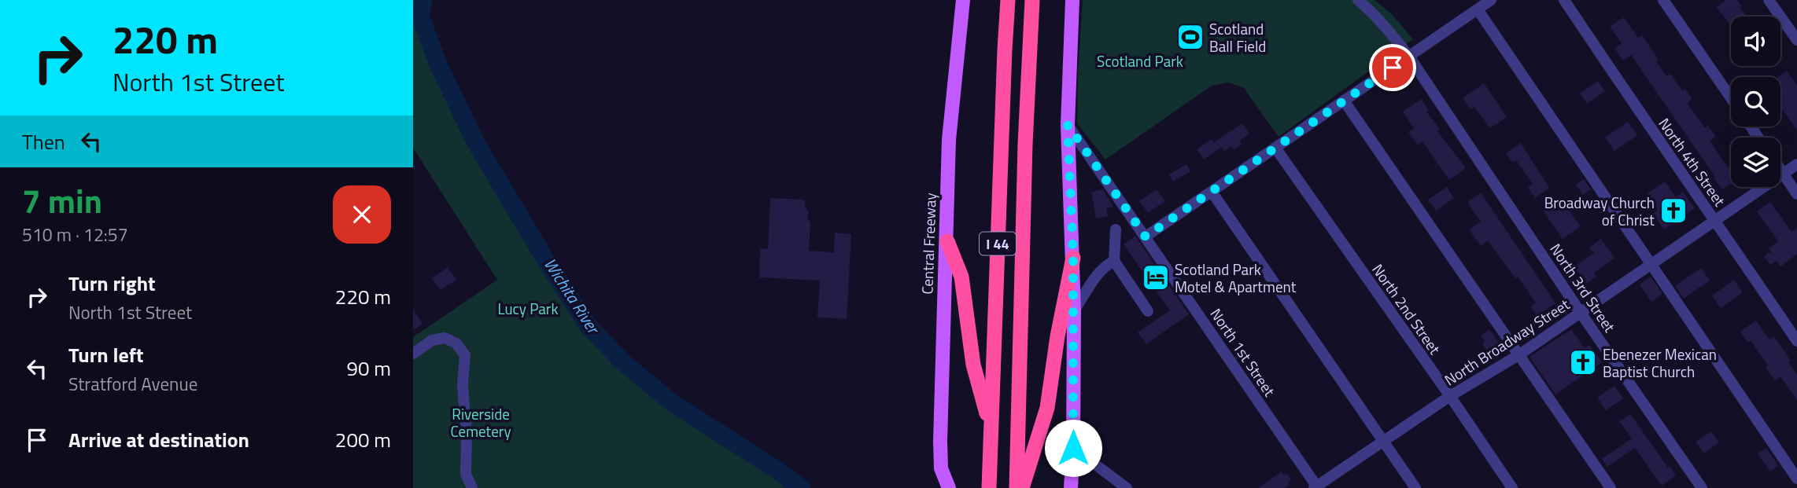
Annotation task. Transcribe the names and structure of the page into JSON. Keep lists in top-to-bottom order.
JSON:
{
  "streets": {
    "highway": ["I 44"],
    "main road": ["Central Freeway"],
    "street": [
      "North 4th Street",
      "North 3rd Street",
      "North 2nd Street",
      "North Broadway Street",
      "North 1st Street"
    ]
  },
  "crossings": [
    ["North 4th Street", "North Broadway Street"],
    ["North 3rd Street", "North Broadway Street"],
    ["North 2nd Street", "North Broadway Street"],
    ["North Broadway Street", "North 1st Street"]
  ],
  "water": ["Wichita River"],
  "parks": ["Scotland Park", "Lucy Park", "Riverside Cemetery"],
  "places": {
    "sports": ["Scotland Ball Field"],
    "church": ["Broadway Church of Christ", "Ebenezer Mexican Baptist Church"],
    "hotel": ["Scotland Park Motel & Apartment"]
  },
  "page": {
    "turn": ["220 m", "North 1st Street"],
    "then": "Then",
    "heading": ["7 min", "510 m · 12:57"],
    "list": [
      {
        "name": "Turn right",
        "note": "North 1st Street",
        "value": "220 m"
      },
      {
        "name": "Turn left",
        "note": "Stratford Avenue",
        "value": "90 m"
      },
      {
        "name": "Arrive at destination",
        "value": "200 m"
      }
    ]
  }
}
